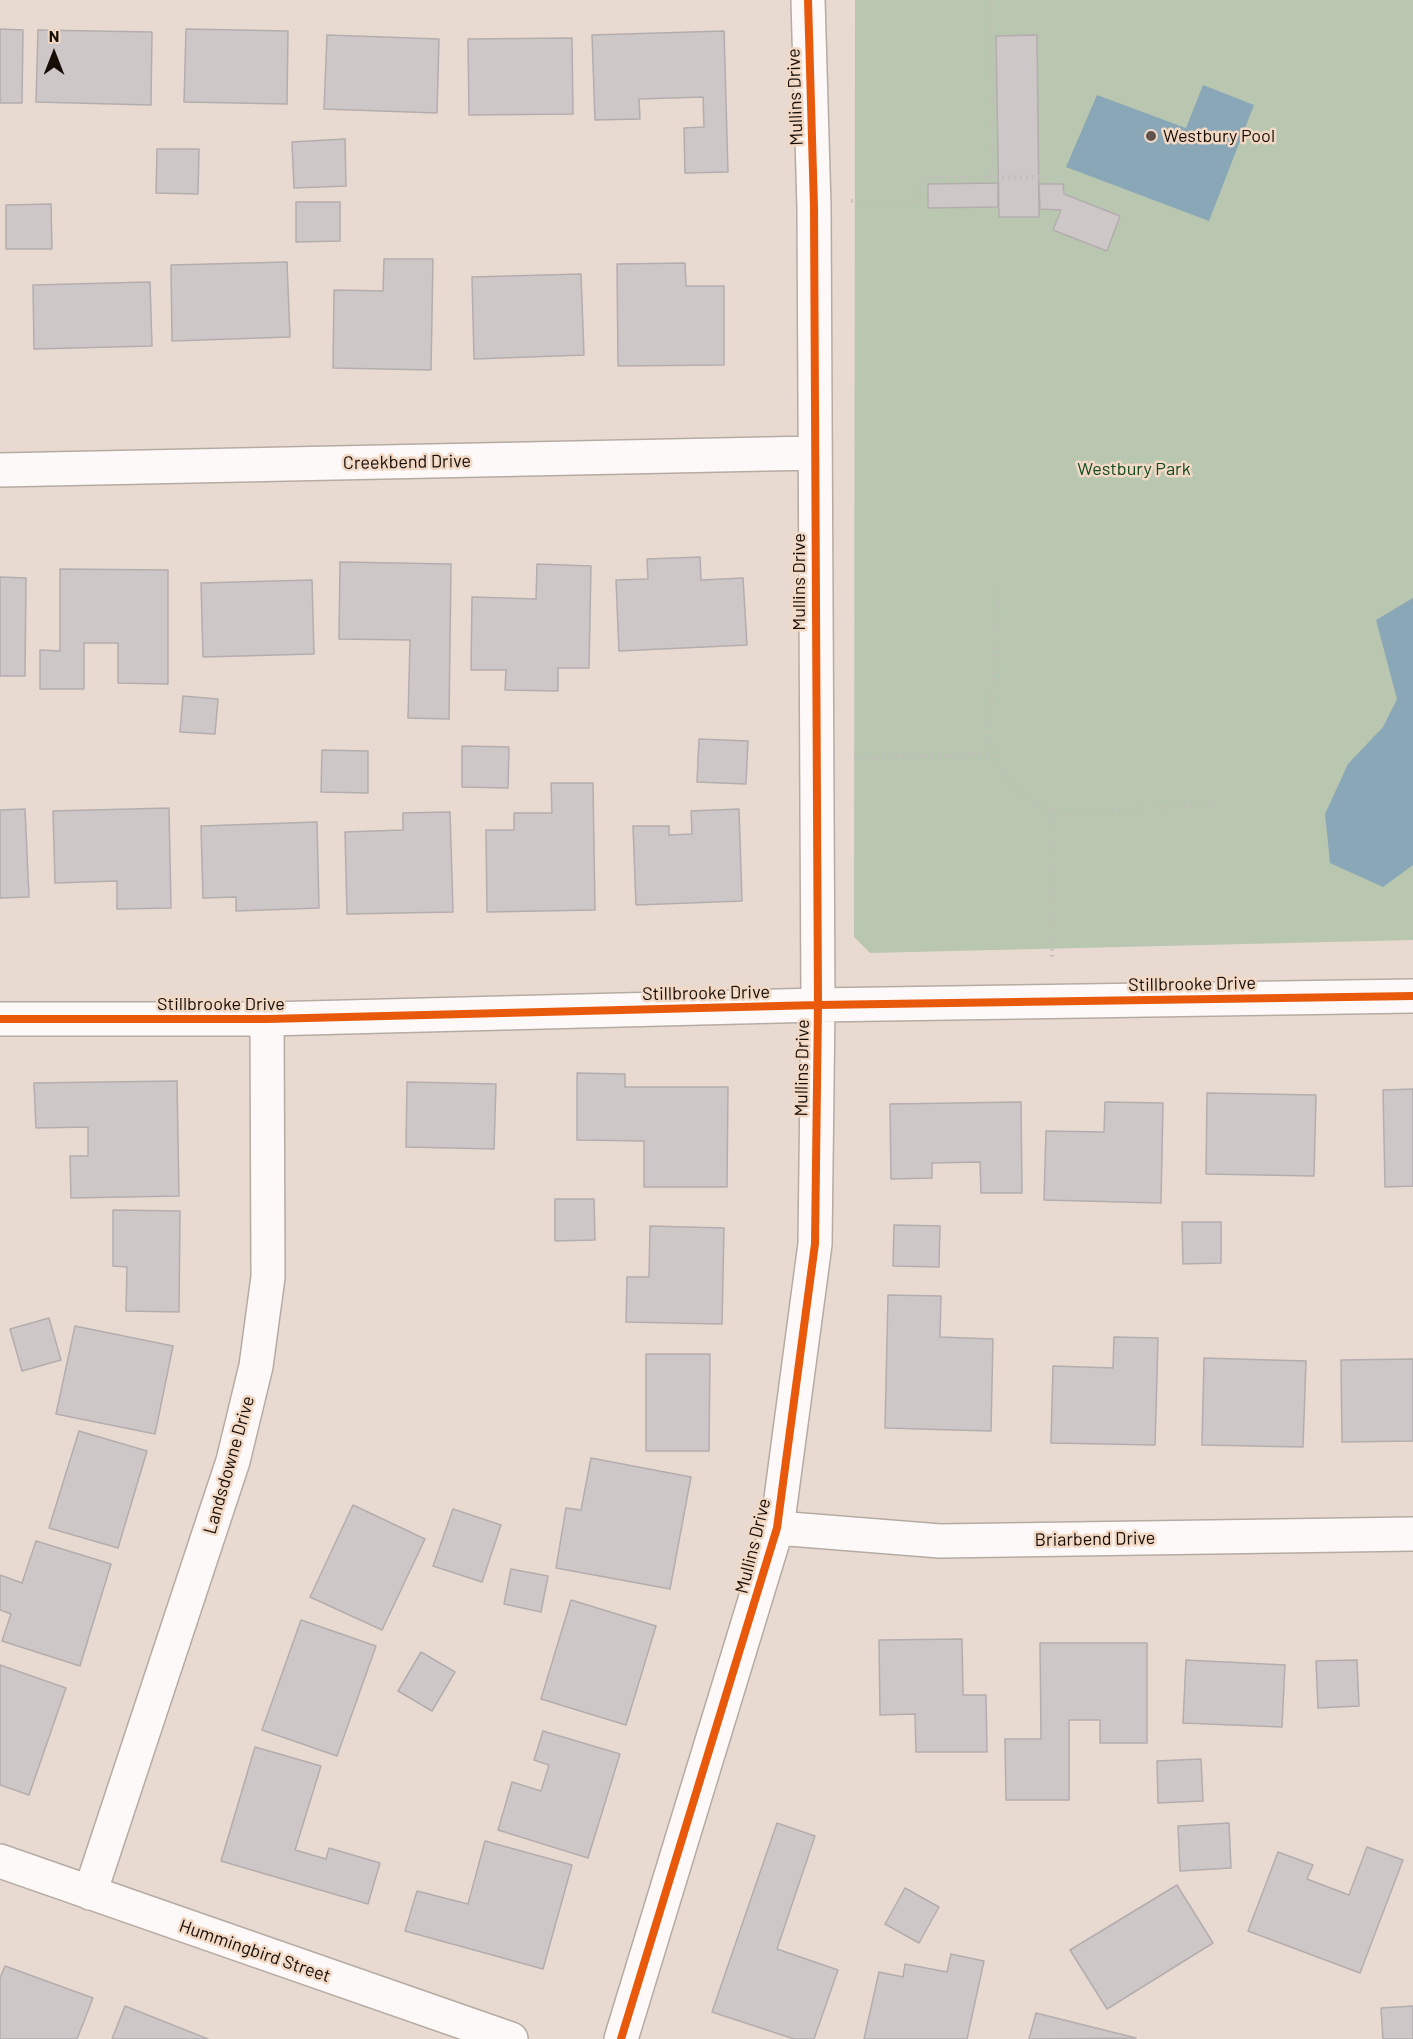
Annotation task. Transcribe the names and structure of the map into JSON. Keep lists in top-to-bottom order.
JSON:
{
  "streets": {
    "street": [
      "Mullins Drive",
      "Creekbend Drive",
      "Stillbrooke Drive",
      "Landsdowne Drive",
      "Briarbend Drive",
      "Hummingbird Street"
    ]
  },
  "crossings": [
    ["Mullins Drive", "Creekbend Drive"],
    ["Mullins Drive", "Stillbrooke Drive"],
    ["Mullins Drive", "Briarbend Drive"],
    ["Stillbrooke Drive", "Landsdowne Drive"],
    ["Landsdowne Drive", "Hummingbird Street"]
  ],
  "parks": ["Westbury Park"],
  "places": ["Westbury Pool"],
  "north": "top"
}
